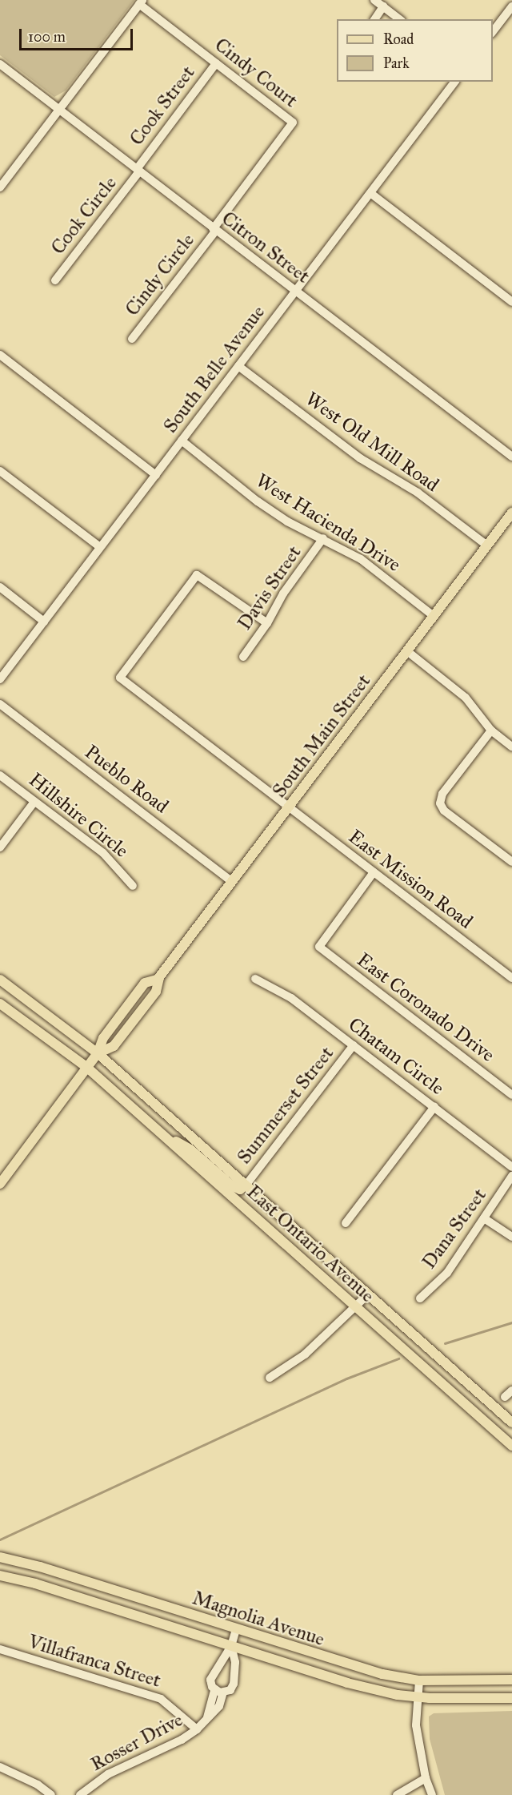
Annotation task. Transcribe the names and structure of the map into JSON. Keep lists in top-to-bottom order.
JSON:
{
  "streets": {
    "main road": ["South Main Street", "East Ontario Avenue", "Magnolia Avenue"],
    "street": [
      "Cindy Court",
      "Cook Street",
      "Cook Circle",
      "Citron Street",
      "Cindy Circle",
      "South Belle Avenue",
      "West Old Mill Road",
      "West Hacienda Drive",
      "Davis Street",
      "Pueblo Road",
      "Hillshire Circle",
      "East Mission Road",
      "East Coronado Drive",
      "Chatam Circle",
      "Summerset Street",
      "Dana Street",
      "Villafranca Street",
      "Rosser Drive"
    ]
  },
  "crossings": [
    ["Cindy Court", "Cook Street"],
    ["Cindy Court", "Citron Street"],
    ["Cindy Court", "Cindy Circle"],
    ["Cook Street", "Cook Circle"],
    ["Cook Street", "Citron Street"],
    ["Cook Circle", "Citron Street"],
    ["Citron Street", "Cindy Circle"],
    ["Citron Street", "South Belle Avenue"],
    ["South Belle Avenue", "West Old Mill Road"],
    ["South Belle Avenue", "West Hacienda Drive"],
    ["West Old Mill Road", "South Main Street"],
    ["West Hacienda Drive", "Davis Street"],
    ["West Hacienda Drive", "South Main Street"],
    ["Davis Street", "East Mission Road"],
    ["South Main Street", "Pueblo Road"],
    ["South Main Street", "East Mission Road"],
    ["South Main Street", "East Ontario Avenue"],
    ["East Mission Road", "East Coronado Drive"],
    ["Chatam Circle", "Summerset Street"],
    ["Summerset Street", "East Ontario Avenue"],
    ["Magnolia Avenue", "Rosser Drive"],
    ["Villafranca Street", "Rosser Drive"]
  ],
  "legend": ["Road", "Park"],
  "scale_bar": "100 m"
}
